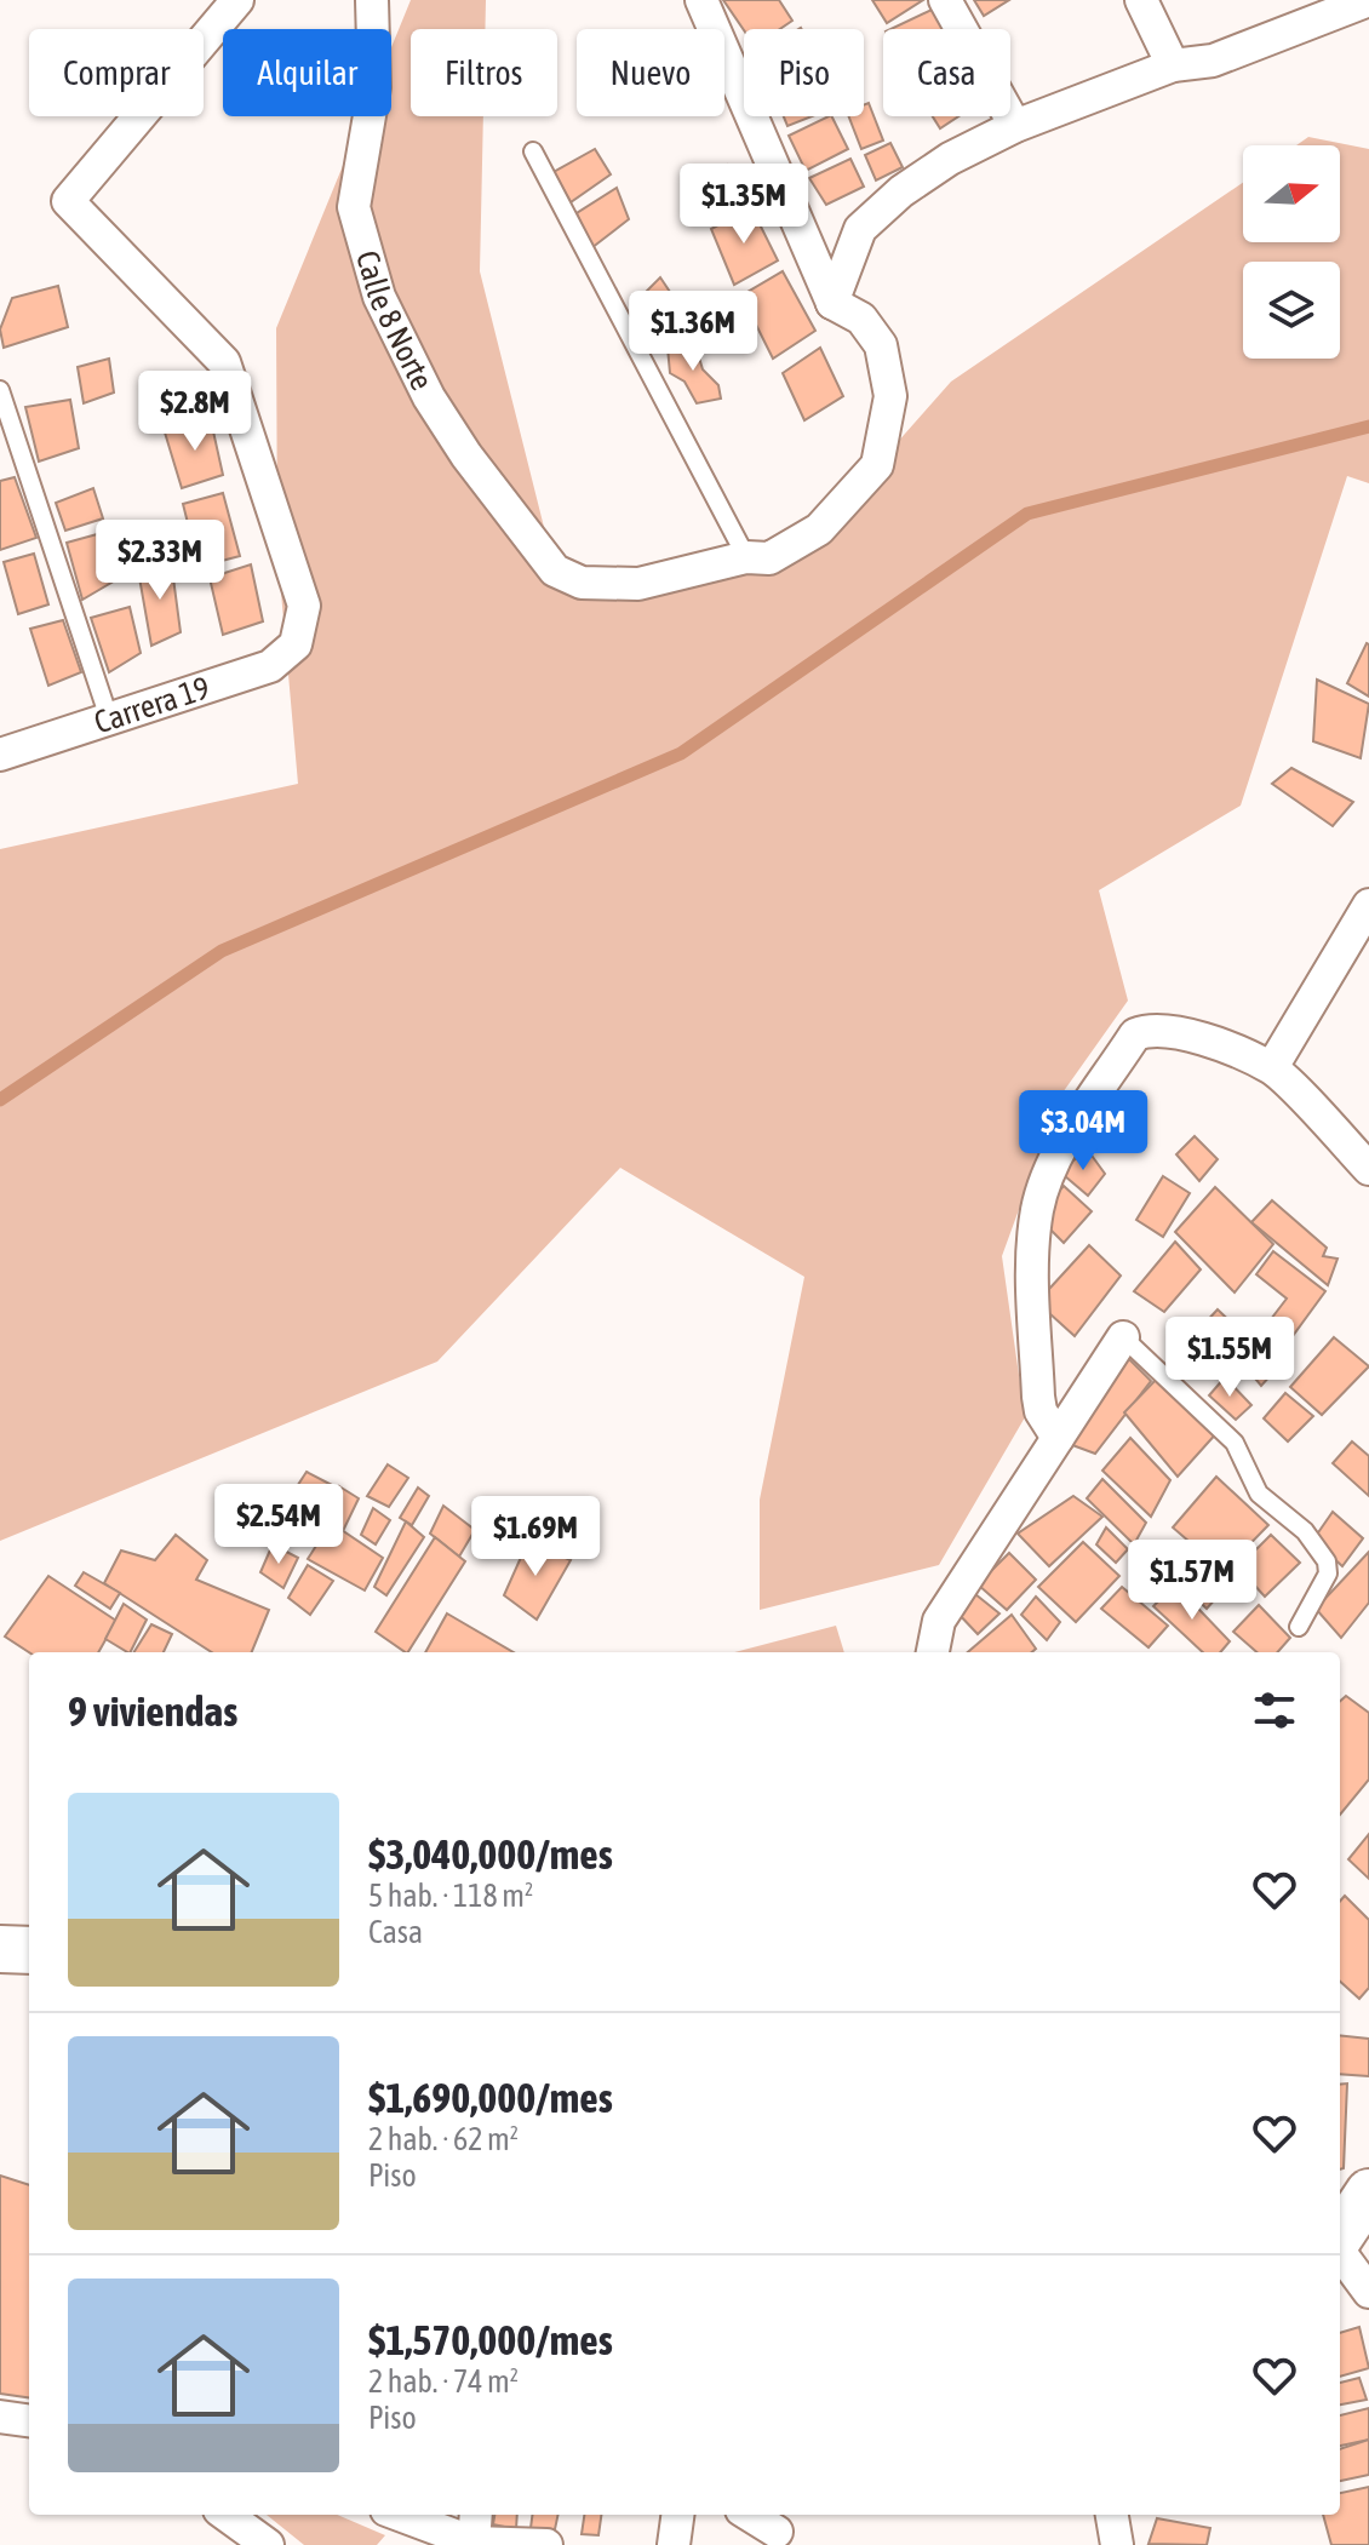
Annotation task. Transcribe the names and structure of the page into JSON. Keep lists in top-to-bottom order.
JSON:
{
  "streets": {
    "street": ["Calle 8 Norte", "Carrera 19"]
  },
  "north": "right",
  "page": {
    "chip": [
      "Comprar",
      "Alquilar",
      "Filtros",
      "Nuevo",
      "Piso",
      "Casa"
    ],
    "price": [
      "$1.35M",
      "$1.36M",
      "$2.8M",
      "$2.33M",
      "$3.04M",
      "$1.55M",
      "$2.54M",
      "$1.69M",
      "$1.57M"
    ],
    "heading": "9 viviendas",
    "list": [
      {
        "name": "$3,040,000/mes",
        "note": "5 hab. · 118 m² · Casa"
      },
      {
        "name": "$1,690,000/mes",
        "note": "2 hab. · 62 m² · Piso"
      },
      {
        "name": "$1,570,000/mes",
        "note": "2 hab. · 74 m² · Piso"
      }
    ]
  }
}
